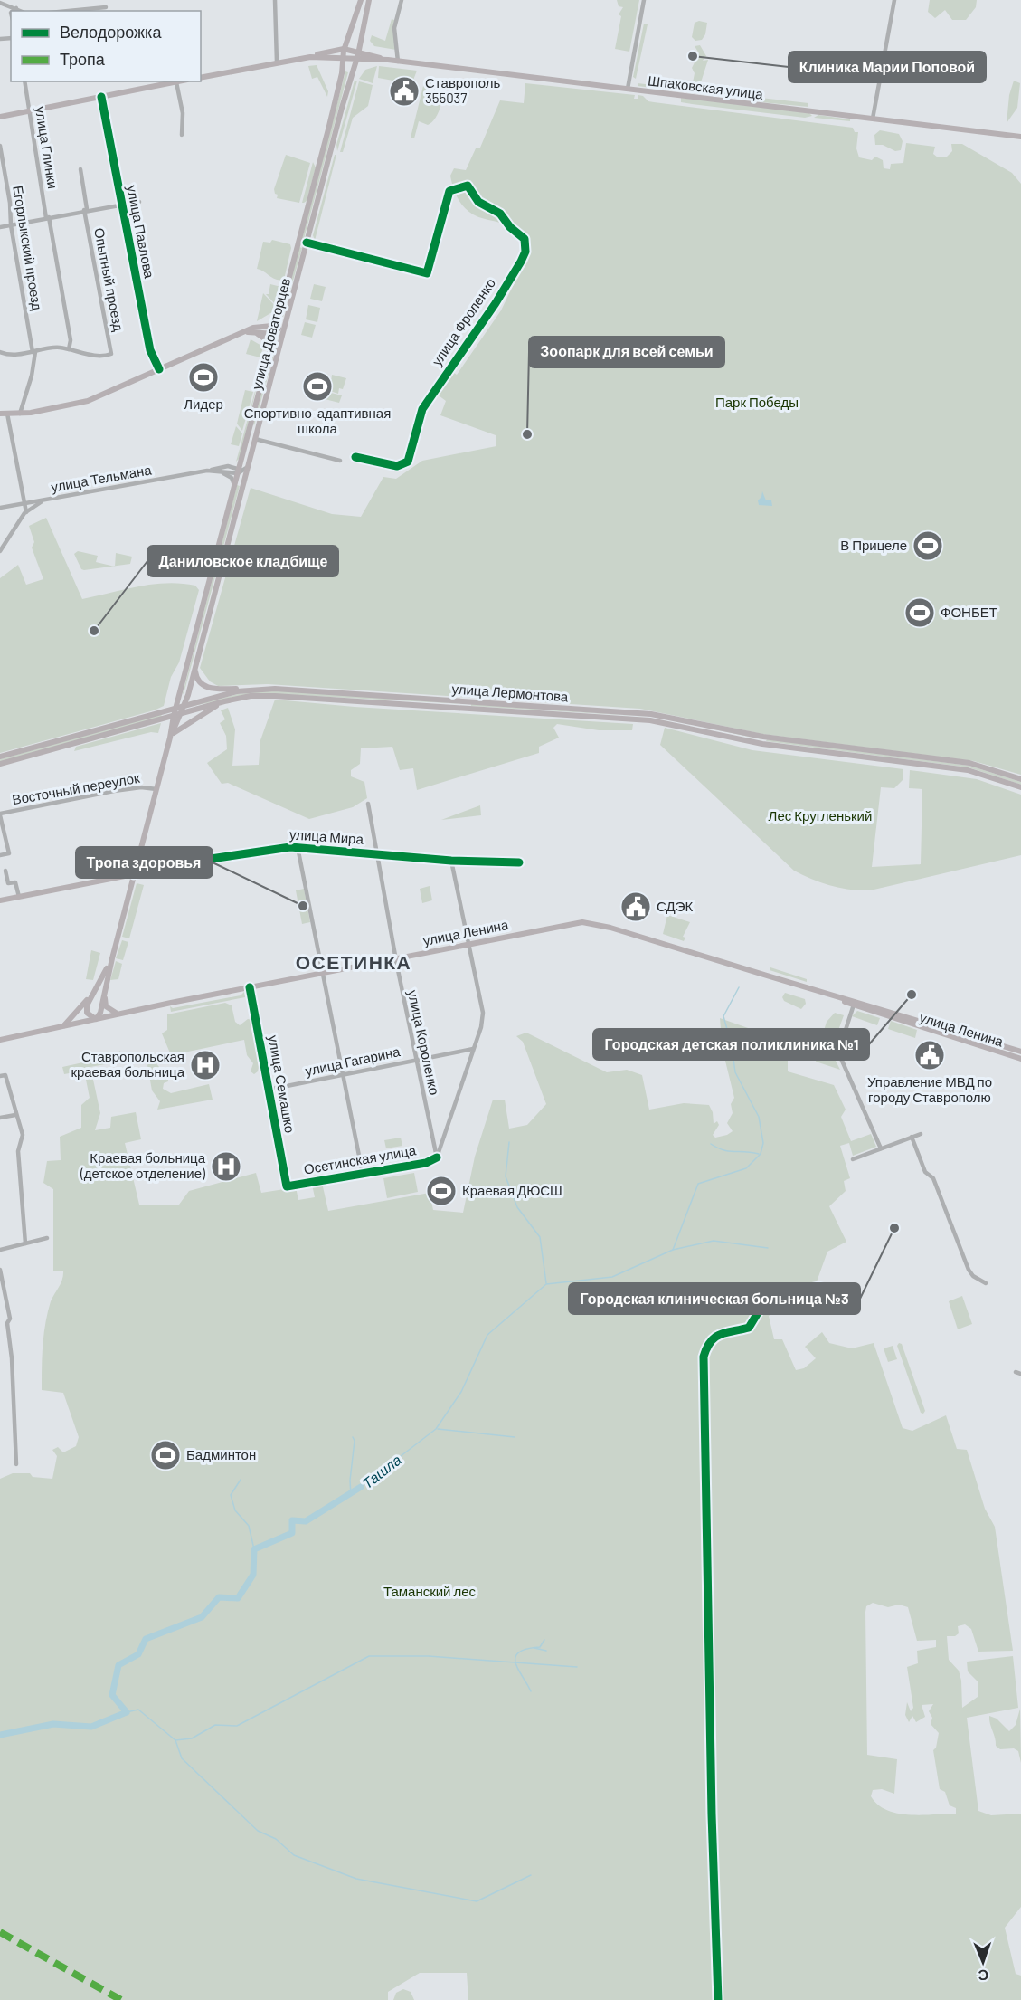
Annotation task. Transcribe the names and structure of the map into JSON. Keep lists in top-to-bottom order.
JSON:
{
  "streets": {
    "main road": [
      "Шпаковская улица",
      "улица Доваторцев",
      "улица Лермонтова",
      "улица Мира",
      "улица Ленина"
    ],
    "street": [
      "улица Глинки",
      "улица Павлова",
      "Егорлыкский проезд",
      "Опытный проезд",
      "улица Фроленко",
      "улица Тельмана",
      "Восточный переулок",
      "улица Короленко",
      "улица Гагарина",
      "улица Семашко",
      "Осетинская улица"
    ]
  },
  "crossings": [
    ["Шпаковская улица", "улица Доваторцев"],
    ["улица Глинки", "Опытный проезд"],
    ["улица Фроленко", "улица Доваторцев"],
    ["улица Доваторцев", "улица Тельмана"],
    ["улица Доваторцев", "улица Лермонтова"],
    ["улица Доваторцев", "Восточный переулок"],
    ["улица Доваторцев", "улица Мира"],
    ["улица Доваторцев", "улица Ленина"],
    ["улица Мира", "улица Короленко"],
    ["улица Ленина", "улица Короленко"],
    ["улица Ленина", "улица Семашко"],
    ["улица Короленко", "улица Гагарина"],
    ["улица Короленко", "Осетинская улица"],
    ["улица Гагарина", "улица Семашко"],
    ["улица Семашко", "Осетинская улица"]
  ],
  "districts": ["ОСЕТИНКА"],
  "water": ["Ташла"],
  "parks": ["Парк Победы", "Лес Кругленький", "Таманский лес"],
  "places": {
    "other": [
      "Клиника Марии Поповой",
      "Зоопарк для всей семьи",
      "Даниловское кладбище",
      "Тропа здоровья",
      "Городская детская поликлиника №1",
      "Городская клиническая больница №3"
    ],
    "public building": ["Ставрополь 355037", "СДЭК", "Управление МВД по городу Ставрополю"],
    "sports": [
      "Лидер",
      "Спортивно-адаптивная школа",
      "В Прицеле",
      "ФОНБЕТ",
      "Краевая ДЮСШ",
      "Бадминтон"
    ],
    "hospital": ["Ставропольская краевая больница", "Краевая больница (детское отделение)"]
  },
  "legend": ["Велодорожка", "Тропа"],
  "north": "bottom"
}
